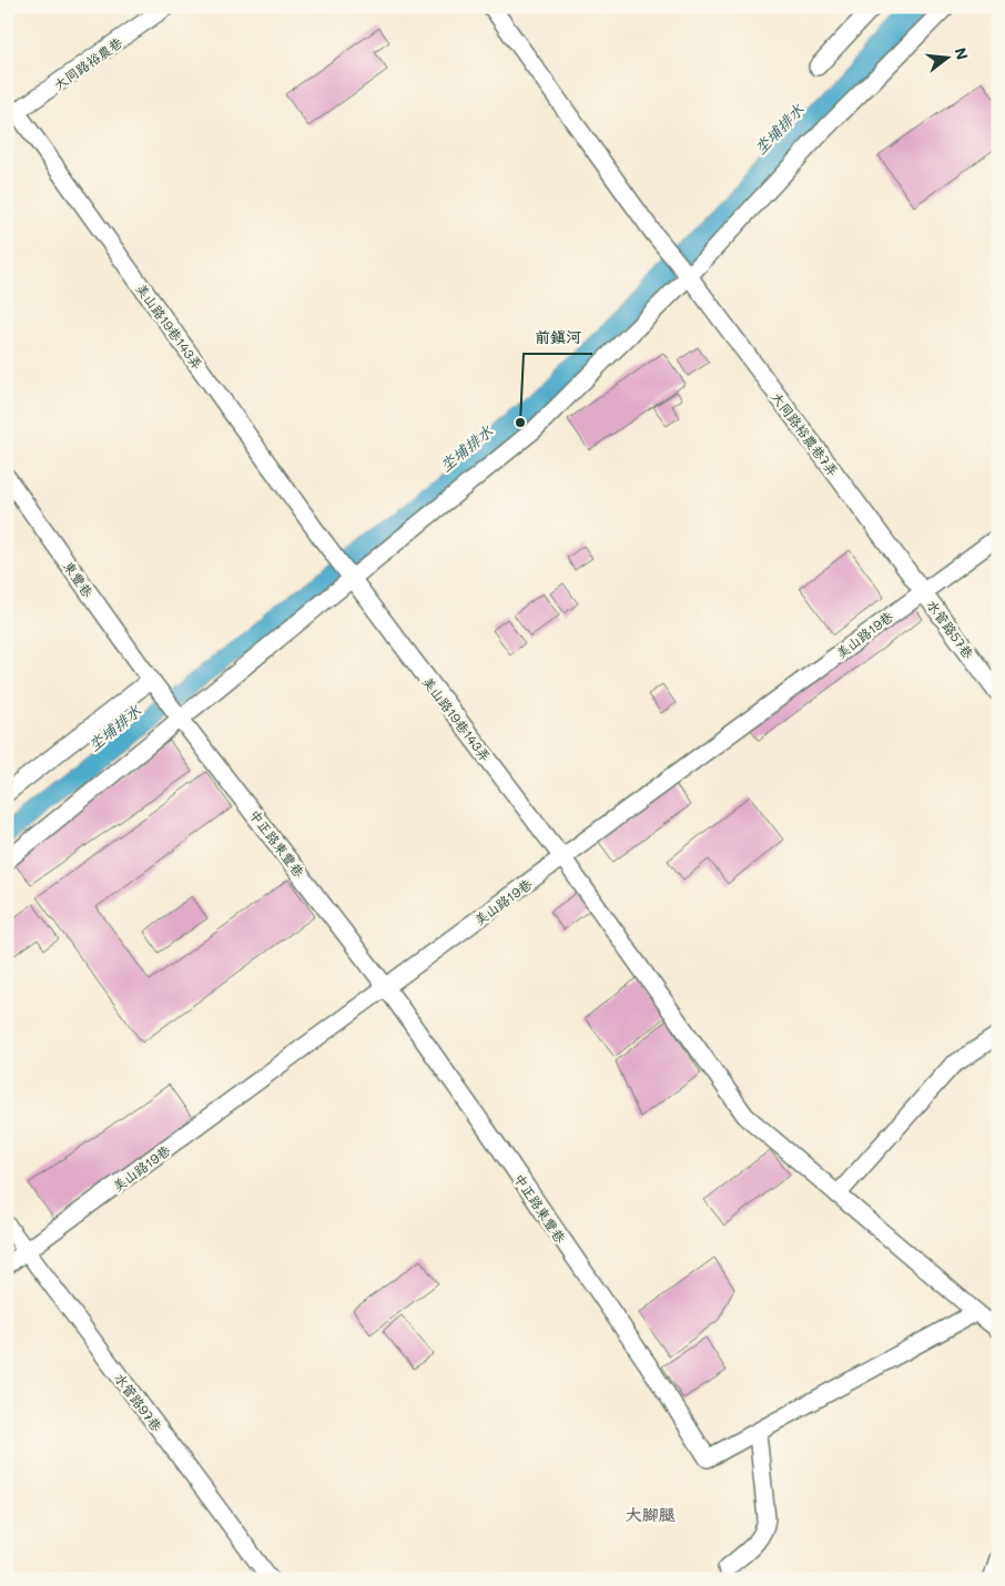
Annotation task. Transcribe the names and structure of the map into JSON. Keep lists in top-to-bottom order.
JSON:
{
  "streets": {
    "street": [
      "大同路裕農巷",
      "美山路19巷143弄",
      "大同路裕農巷7弄",
      "東豐巷",
      "水管路57巷",
      "美山路19巷",
      "中正路東豐巷",
      "水管路97巷"
    ]
  },
  "crossings": [
    ["大同路裕農巷", "美山路19巷143弄"],
    ["美山路19巷143弄", "美山路19巷"],
    ["大同路裕農巷7弄", "水管路57巷"],
    ["大同路裕農巷7弄", "美山路19巷"],
    ["東豐巷", "中正路東豐巷"],
    ["水管路57巷", "美山路19巷"],
    ["美山路19巷", "中正路東豐巷"],
    ["美山路19巷", "水管路97巷"]
  ],
  "districts": ["大腳腿"],
  "water": ["坔埔排水"],
  "places": ["前鎮河"],
  "north": "right"
}
